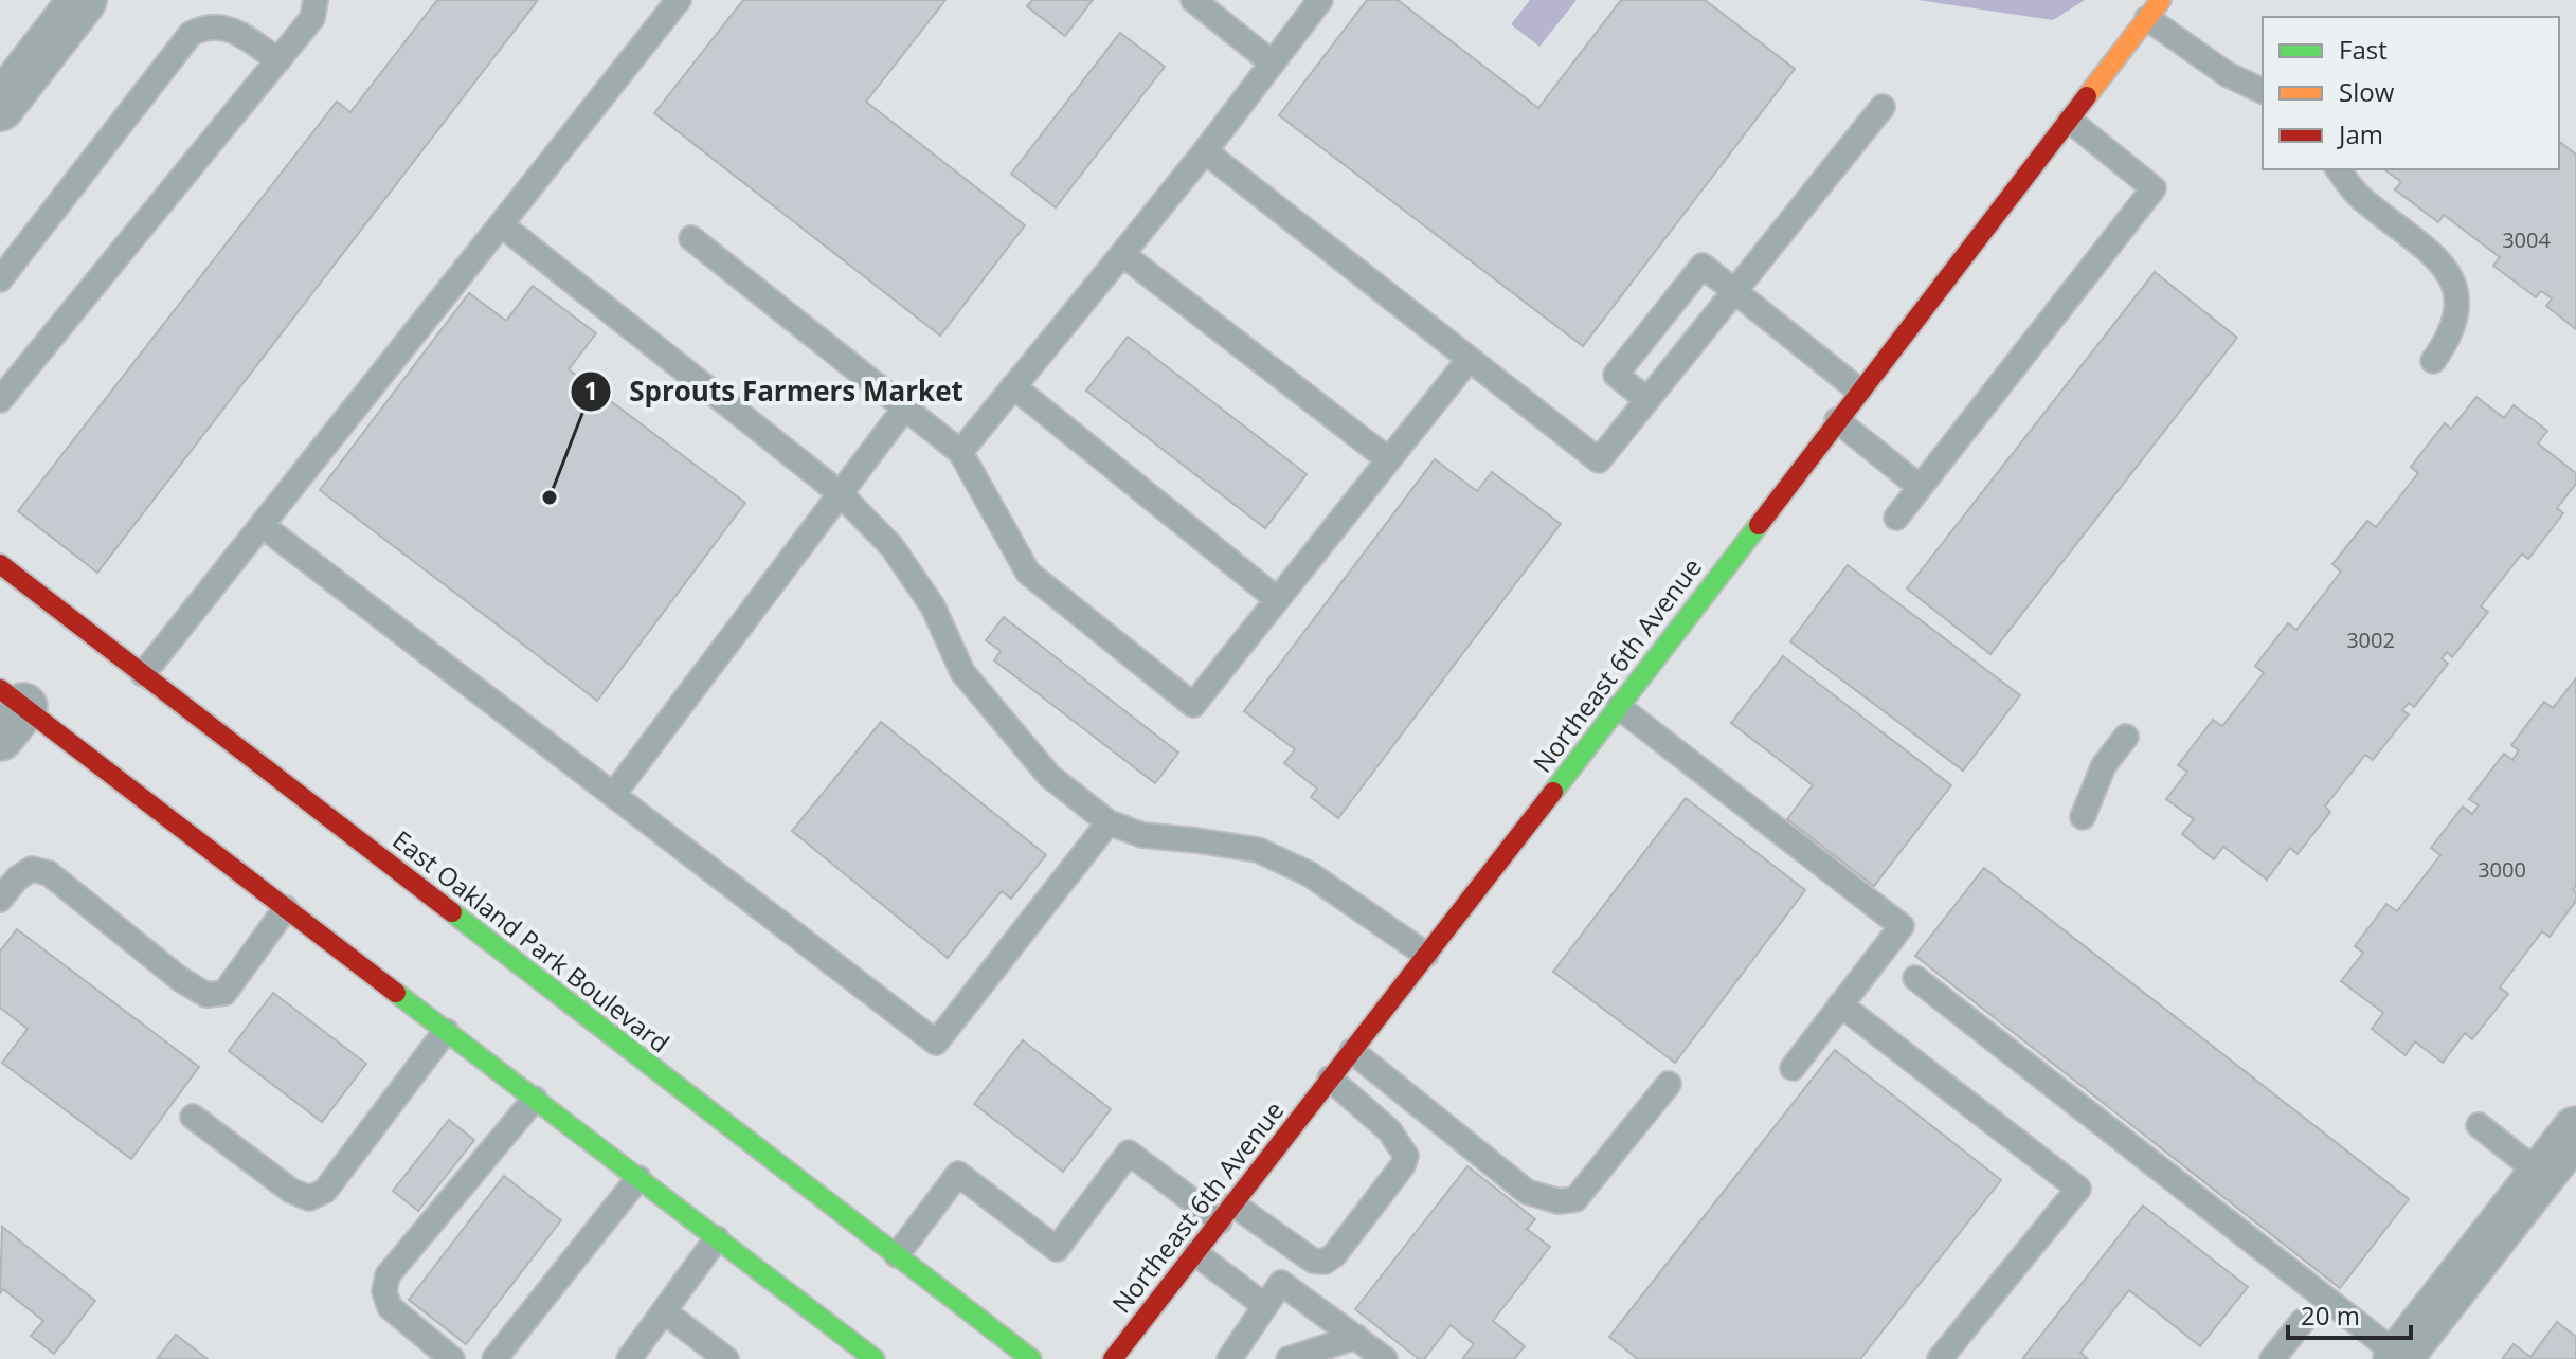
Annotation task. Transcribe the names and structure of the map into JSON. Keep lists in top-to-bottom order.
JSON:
{
  "streets": {
    "main road": ["Northeast 6th Avenue", "East Oakland Park Boulevard"]
  },
  "places": ["Sprouts Farmers Market"],
  "house_numbers": ["3004", "3002", "3000"],
  "legend": ["Fast", "Slow", "Jam"],
  "scale_bar": "20 m"
}
